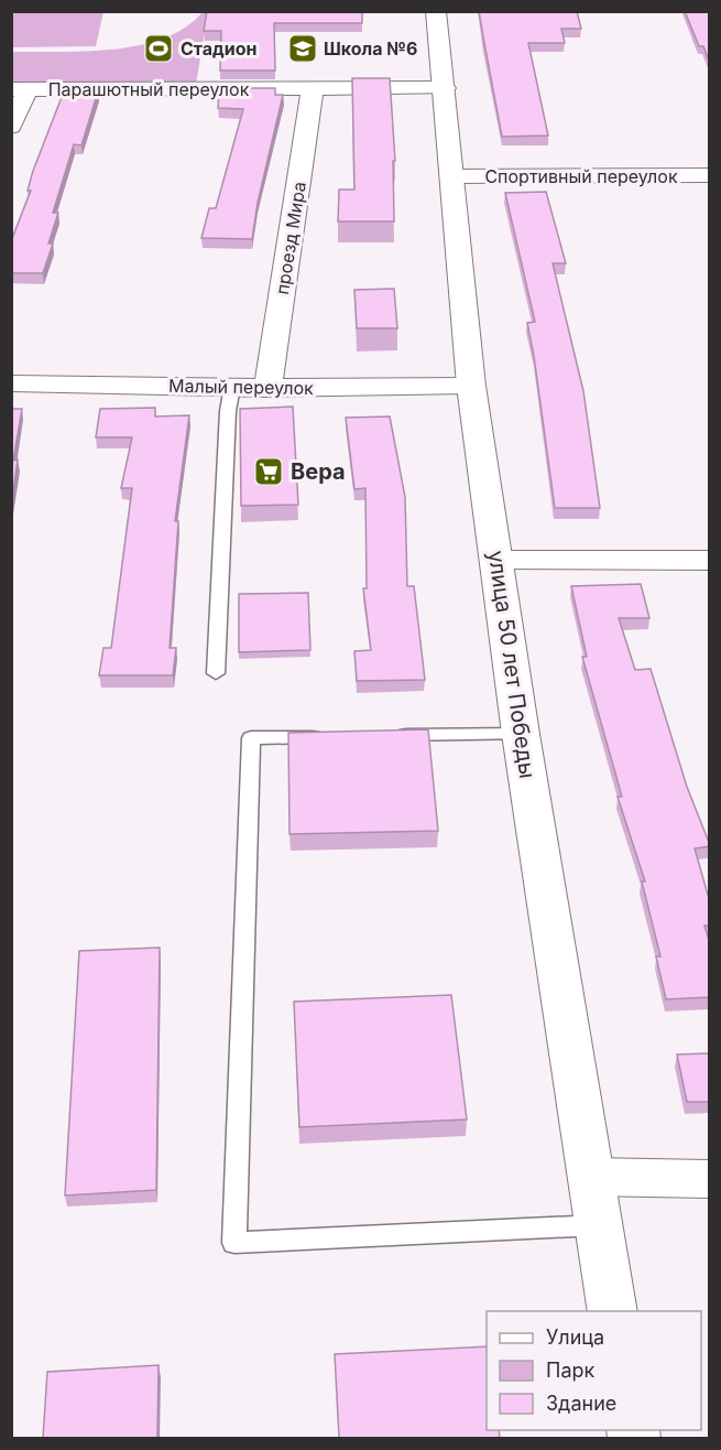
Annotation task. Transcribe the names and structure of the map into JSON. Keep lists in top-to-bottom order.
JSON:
{
  "streets": {
    "street": [
      "Парашютный переулок",
      "Спортивный переулок",
      "проезд Мира",
      "Малый переулок",
      "улица 50 лет Победы"
    ]
  },
  "crossings": [
    ["Парашютный переулок", "проезд Мира"],
    ["Парашютный переулок", "улица 50 лет Победы"],
    ["Спортивный переулок", "улица 50 лет Победы"],
    ["проезд Мира", "Малый переулок"],
    ["Малый переулок", "улица 50 лет Победы"]
  ],
  "places": {
    "sports": ["Стадион"],
    "school or university": ["Школа №6"],
    "supermarket": ["Вера"]
  },
  "legend": ["Улица", "Парк", "Здание"]
}
